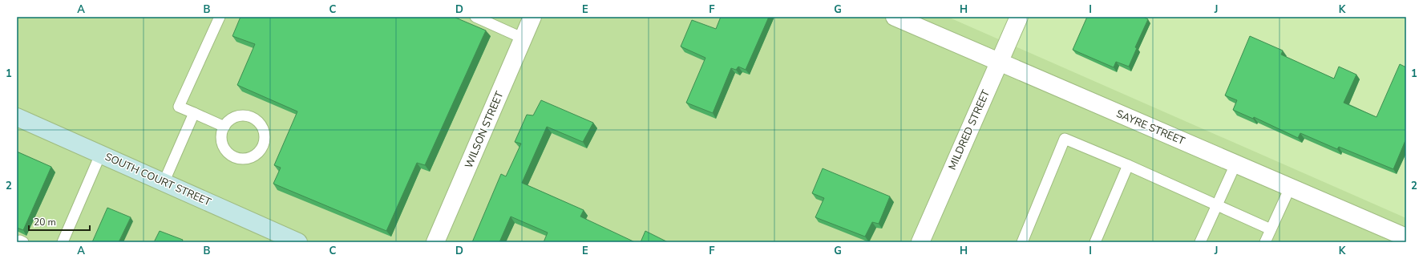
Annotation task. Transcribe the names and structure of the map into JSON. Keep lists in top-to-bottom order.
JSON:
{
  "streets": {
    "main road": ["SOUTH COURT STREET"],
    "street": ["SAYRE STREET", "WILSON STREET", "MILDRED STREET"]
  },
  "crossings": [
    ["SAYRE STREET", "MILDRED STREET"]
  ],
  "scale_bar": "20 m",
  "grid": {
    "columns": [
      "A",
      "B",
      "C",
      "D",
      "E",
      "F",
      "G",
      "H",
      "I",
      "J",
      "K"
    ],
    "rows": ["1", "2"]
  }
}
